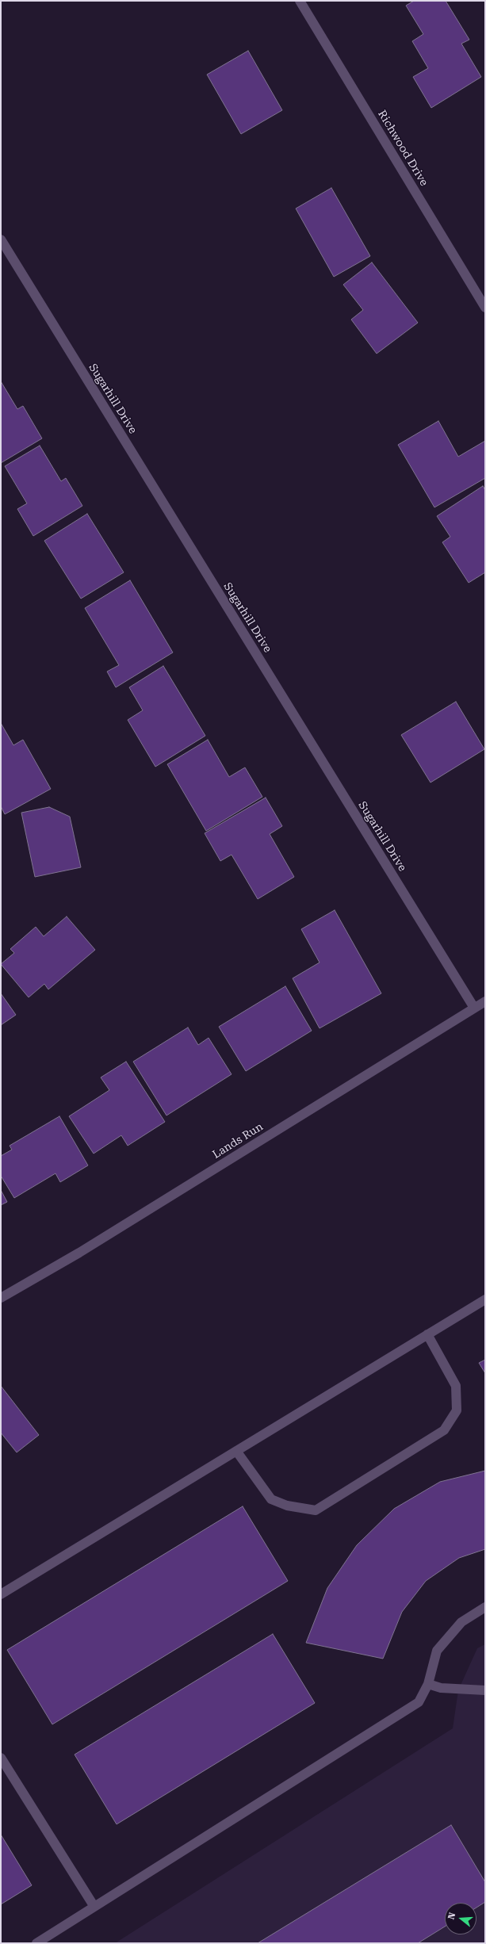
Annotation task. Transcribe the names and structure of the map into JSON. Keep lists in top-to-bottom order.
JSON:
{
  "streets": {
    "street": ["Richwood Drive", "Sugarhill Drive", "Lands Run"]
  },
  "crossings": [
    ["Sugarhill Drive", "Lands Run"]
  ],
  "north": "left"
}
